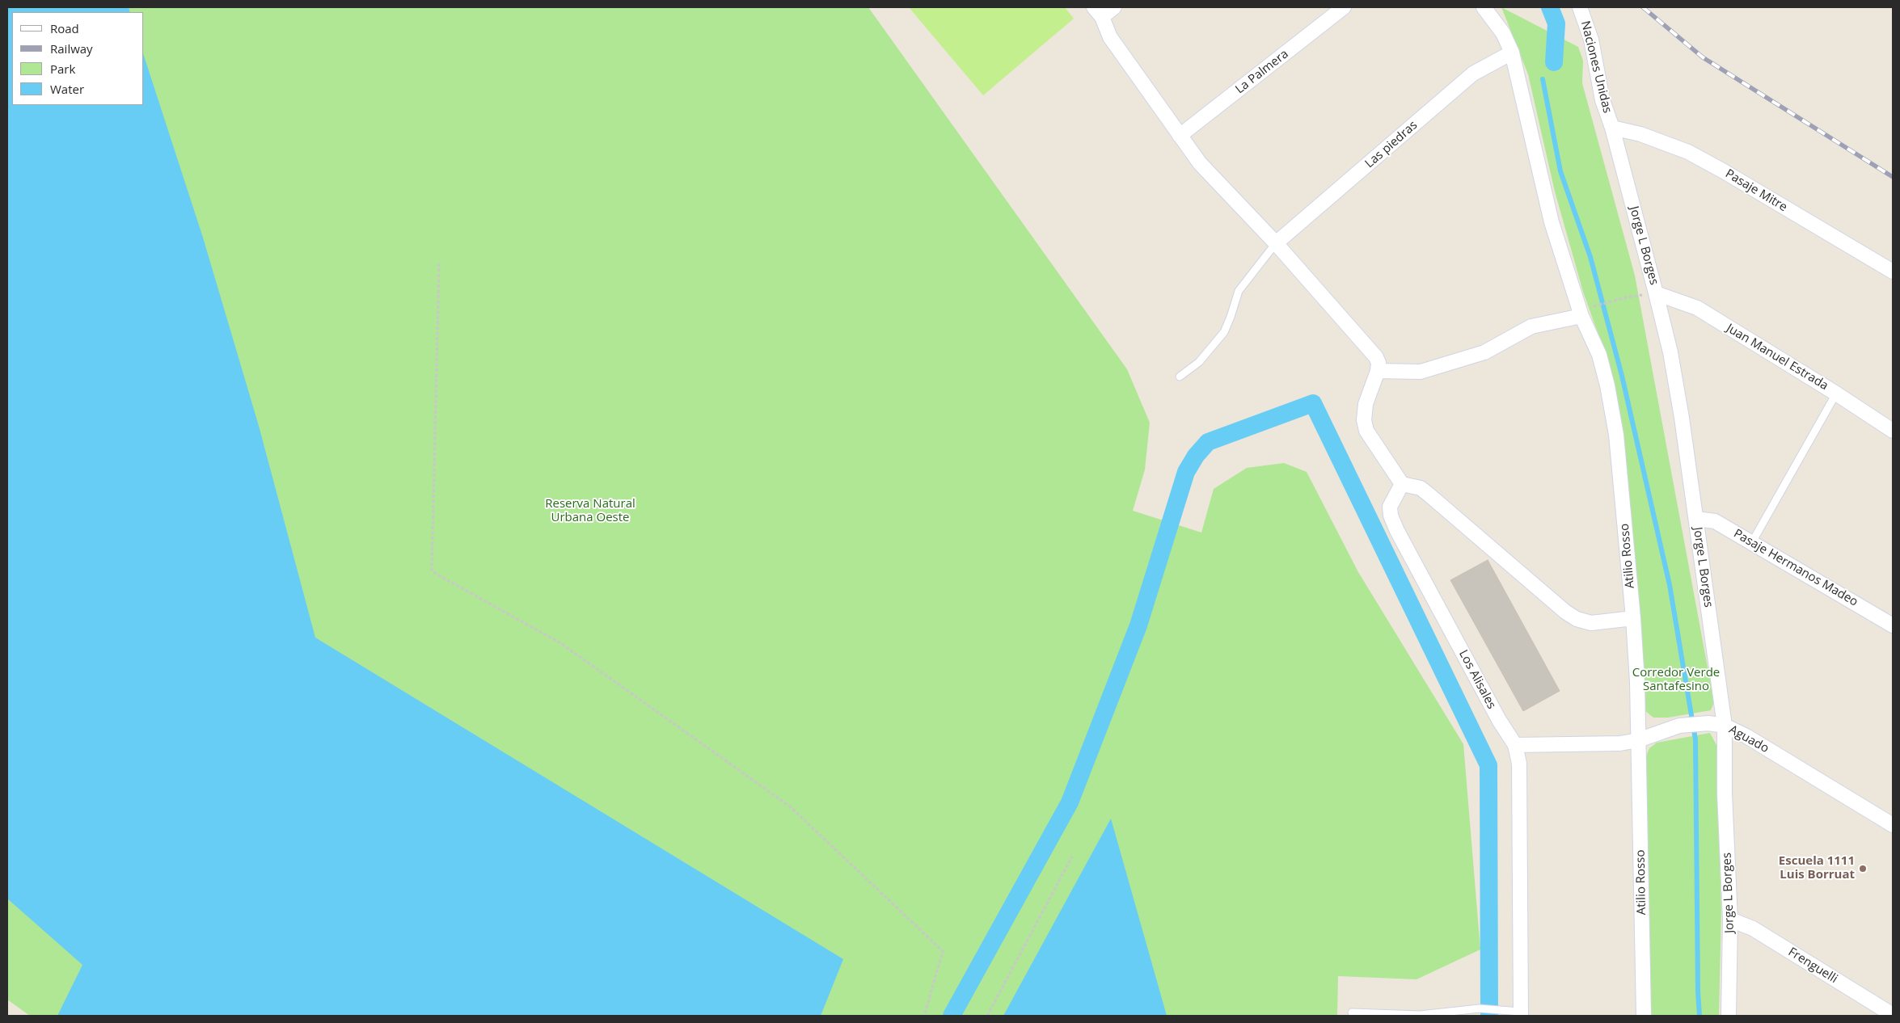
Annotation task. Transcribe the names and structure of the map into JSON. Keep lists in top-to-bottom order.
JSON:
{
  "streets": {
    "street": [
      "Naciones Unidas",
      "La Palmera",
      "Las piedras",
      "Pasaje Mitre",
      "Jorge L Borges",
      "Juan Manuel Estrada",
      "Atilio Rosso",
      "Pasaje Hermanos Madeo",
      "Los Alisales",
      "Aguado",
      "Frenguelli"
    ]
  },
  "crossings": [
    ["Naciones Unidas", "Pasaje Mitre"],
    ["Naciones Unidas", "Jorge L Borges"],
    ["Las piedras", "Atilio Rosso"],
    ["Pasaje Mitre", "Jorge L Borges"],
    ["Jorge L Borges", "Juan Manuel Estrada"],
    ["Jorge L Borges", "Pasaje Hermanos Madeo"],
    ["Jorge L Borges", "Aguado"],
    ["Jorge L Borges", "Frenguelli"],
    ["Atilio Rosso", "Aguado"],
    ["Los Alisales", "Aguado"]
  ],
  "parks": ["Reserva Natural Urbana Oeste", "Corredor Verde Santafesino"],
  "places": ["Escuela 1111 Luis Borruat"],
  "legend": [
    "Road",
    "Railway",
    "Park",
    "Water"
  ]
}
